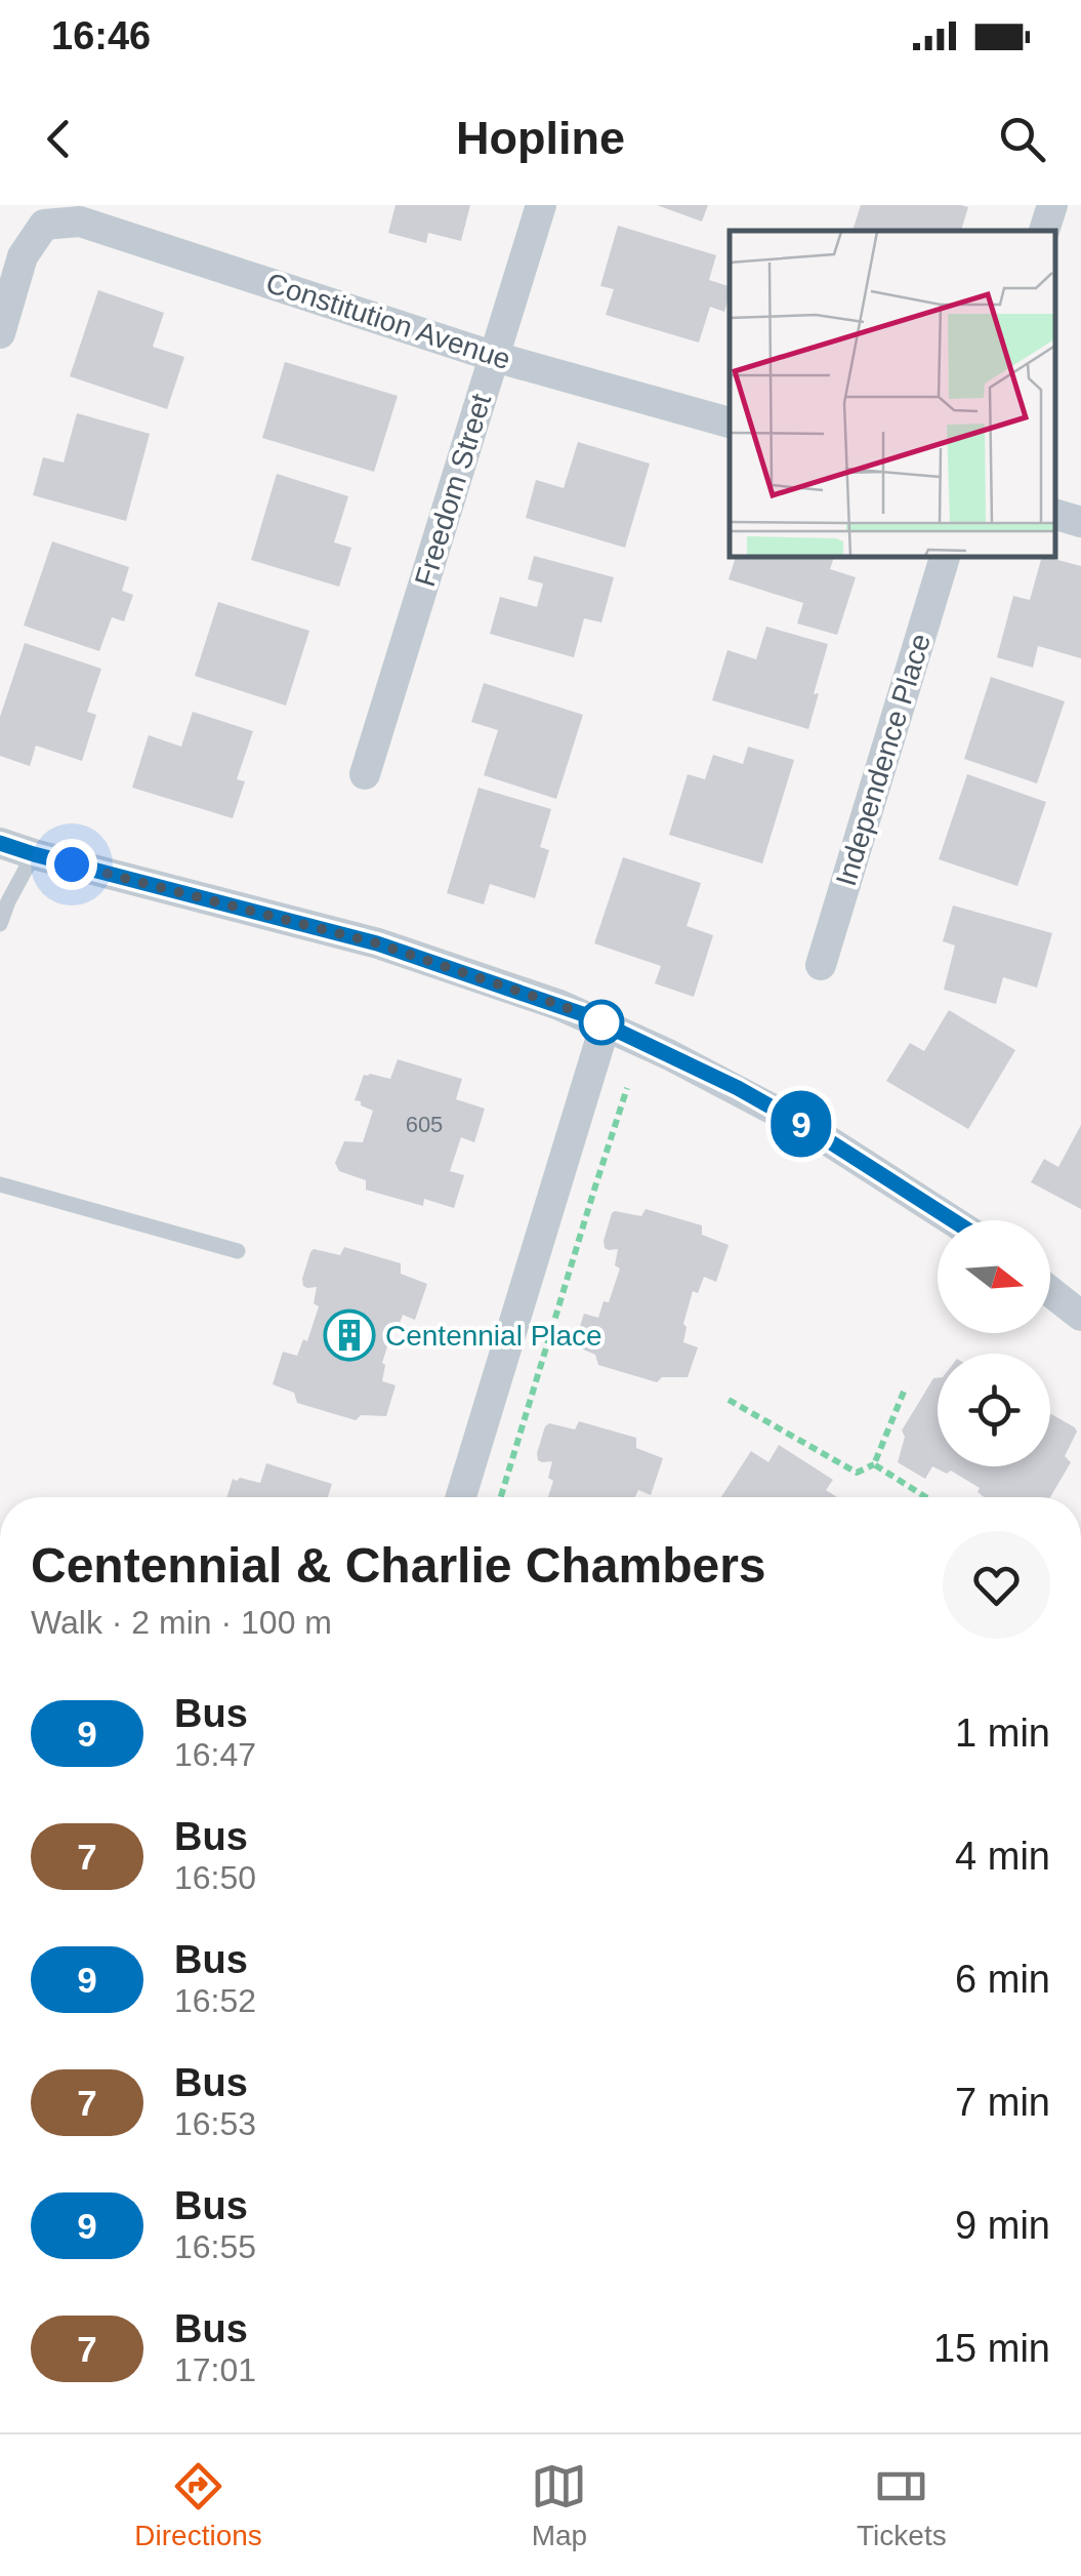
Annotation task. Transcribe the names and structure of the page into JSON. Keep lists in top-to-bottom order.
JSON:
{
  "streets": {
    "street": ["Constitution Avenue", "Freedom Street", "Independence Place"]
  },
  "crossings": [
    ["Constitution Avenue", "Freedom Street"]
  ],
  "places": {
    "building": ["Centennial Place"]
  },
  "lines": ["bus line 9"],
  "house_numbers": ["605"],
  "north": "right",
  "page": {
    "status": "16:46",
    "header": "Hopline",
    "on_map": "9",
    "heading": ["Centennial & Charlie Chambers", "Walk · 2 min · 100 m"],
    "list": [
      {
        "mark": "9",
        "name": "Bus",
        "note": "16:47",
        "value": "1 min"
      },
      {
        "mark": "7",
        "name": "Bus",
        "note": "16:50",
        "value": "4 min"
      },
      {
        "mark": "9",
        "name": "Bus",
        "note": "16:52",
        "value": "6 min"
      },
      {
        "mark": "7",
        "name": "Bus",
        "note": "16:53",
        "value": "7 min"
      },
      {
        "mark": "9",
        "name": "Bus",
        "note": "16:55",
        "value": "9 min"
      },
      {
        "mark": "7",
        "name": "Bus",
        "note": "17:01",
        "value": "15 min"
      }
    ],
    "tabs": ["Directions", "Map", "Tickets"]
  }
}
